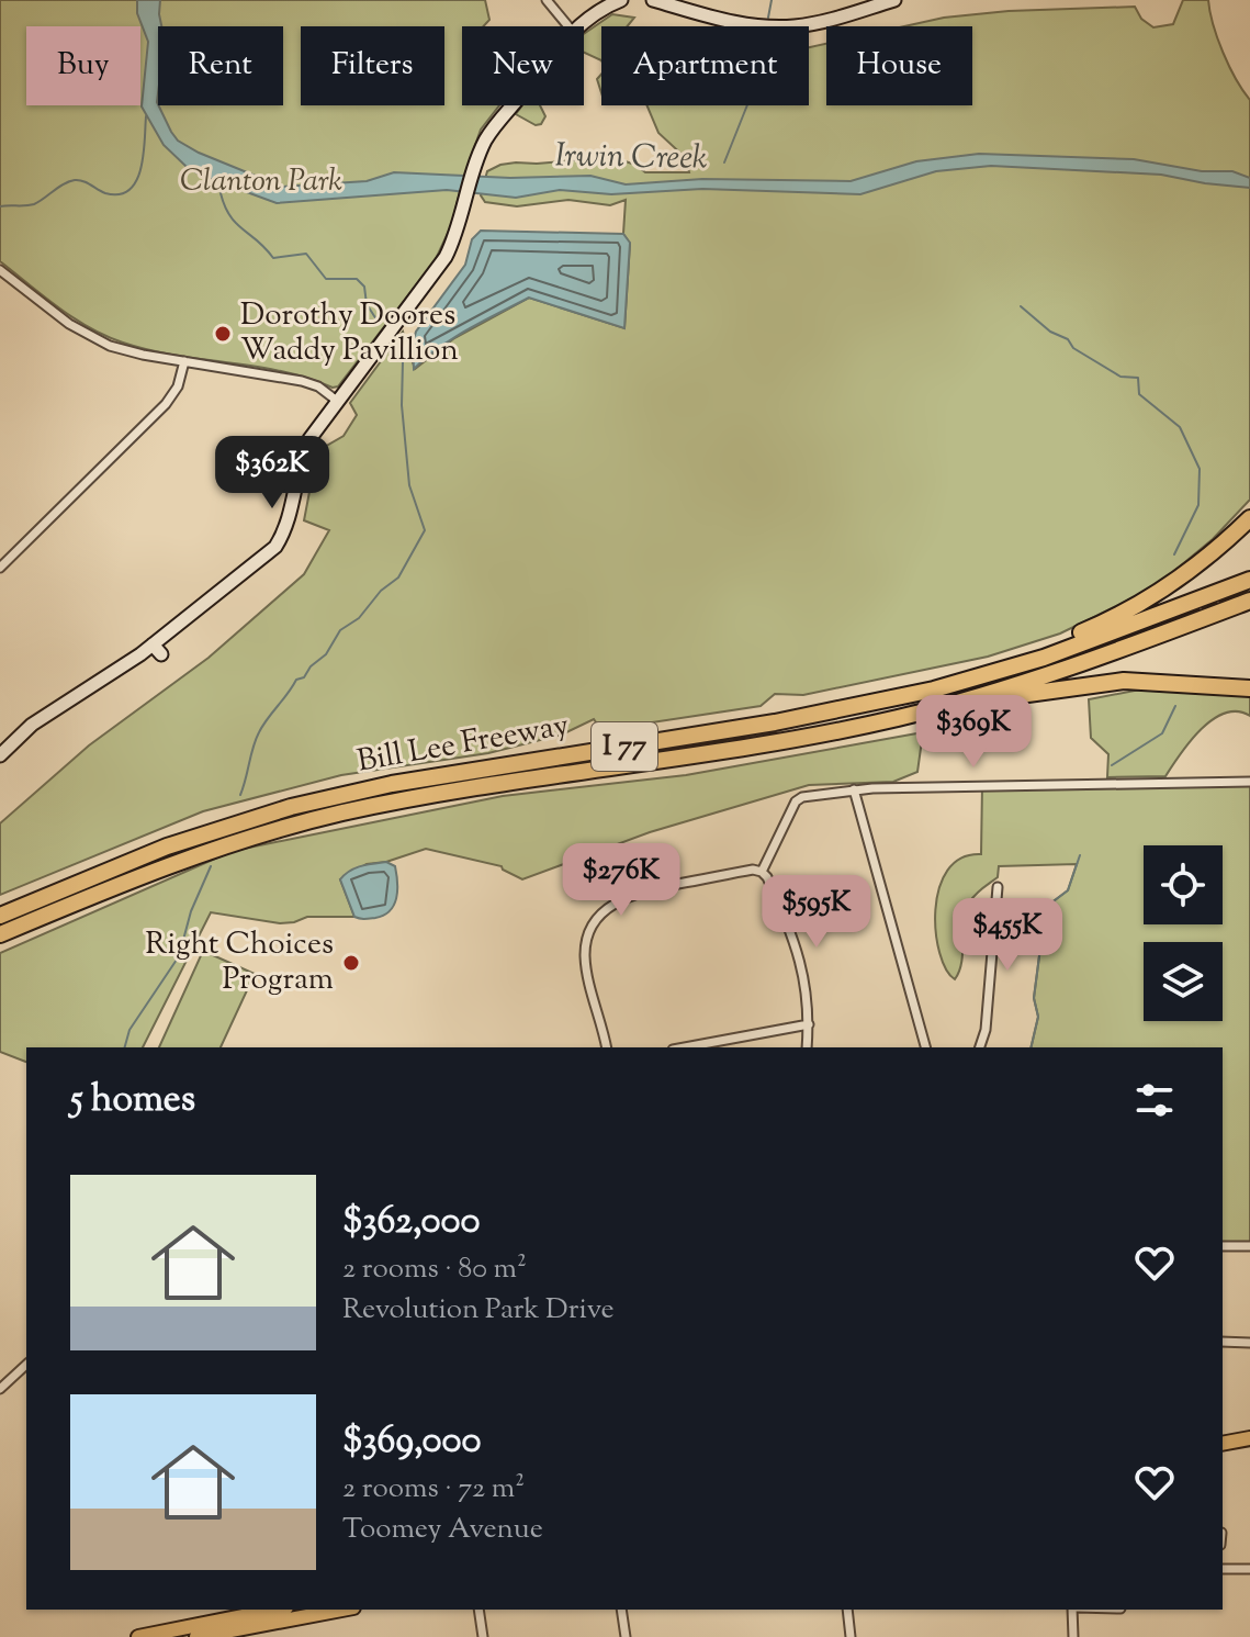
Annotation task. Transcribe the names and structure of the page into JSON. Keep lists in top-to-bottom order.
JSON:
{
  "streets": {
    "highway": ["Bill Lee Freeway", "I 77"]
  },
  "water": ["Irwin Creek"],
  "parks": ["Clanton Park"],
  "places": ["Dorothy Doores Waddy Pavillion", "Right Choices Program"],
  "page": {
    "chip": [
      "Buy",
      "Rent",
      "Filters",
      "New",
      "Apartment",
      "House"
    ],
    "price": [
      "$362K",
      "$369K",
      "$276K",
      "$595K",
      "$455K"
    ],
    "heading": "5 homes",
    "list": [
      {
        "name": "$362,000",
        "note": "2 rooms · 80 m² · Revolution Park Drive"
      },
      {
        "name": "$369,000",
        "note": "2 rooms · 72 m² · Toomey Avenue"
      }
    ]
  }
}
